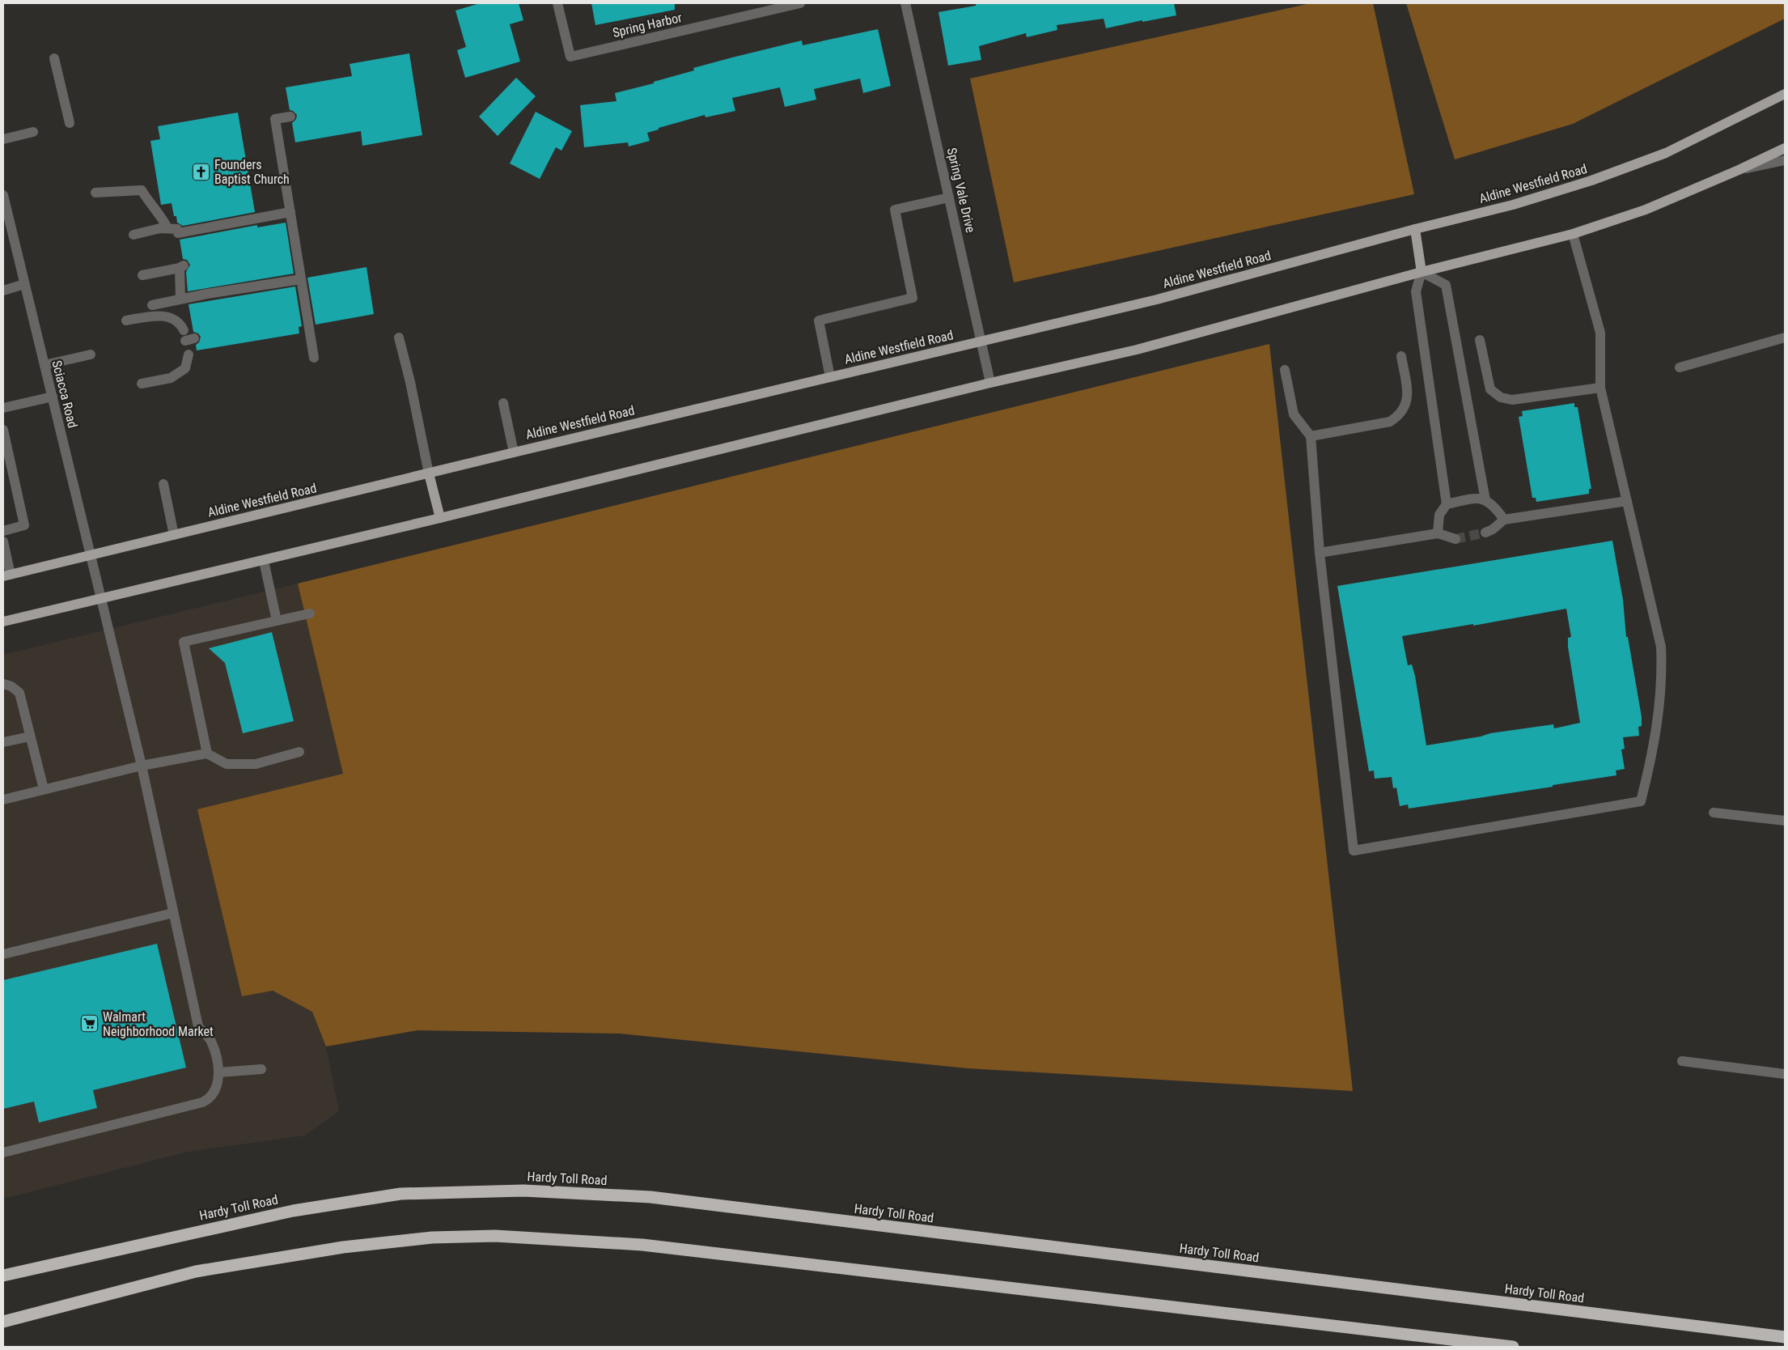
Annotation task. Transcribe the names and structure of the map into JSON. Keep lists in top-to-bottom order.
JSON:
{
  "streets": {
    "highway": ["Hardy Toll Road"],
    "main road": ["Aldine Westfield Road"],
    "street": ["Spring Harbor", "Spring Vale Drive", "Sciacca Road"]
  },
  "crossings": [
    ["Aldine Westfield Road", "Spring Vale Drive"],
    ["Aldine Westfield Road", "Sciacca Road"]
  ],
  "places": {
    "church": ["Founders Baptist Church"],
    "supermarket": ["Walmart Neighborhood Market"]
  }
}
